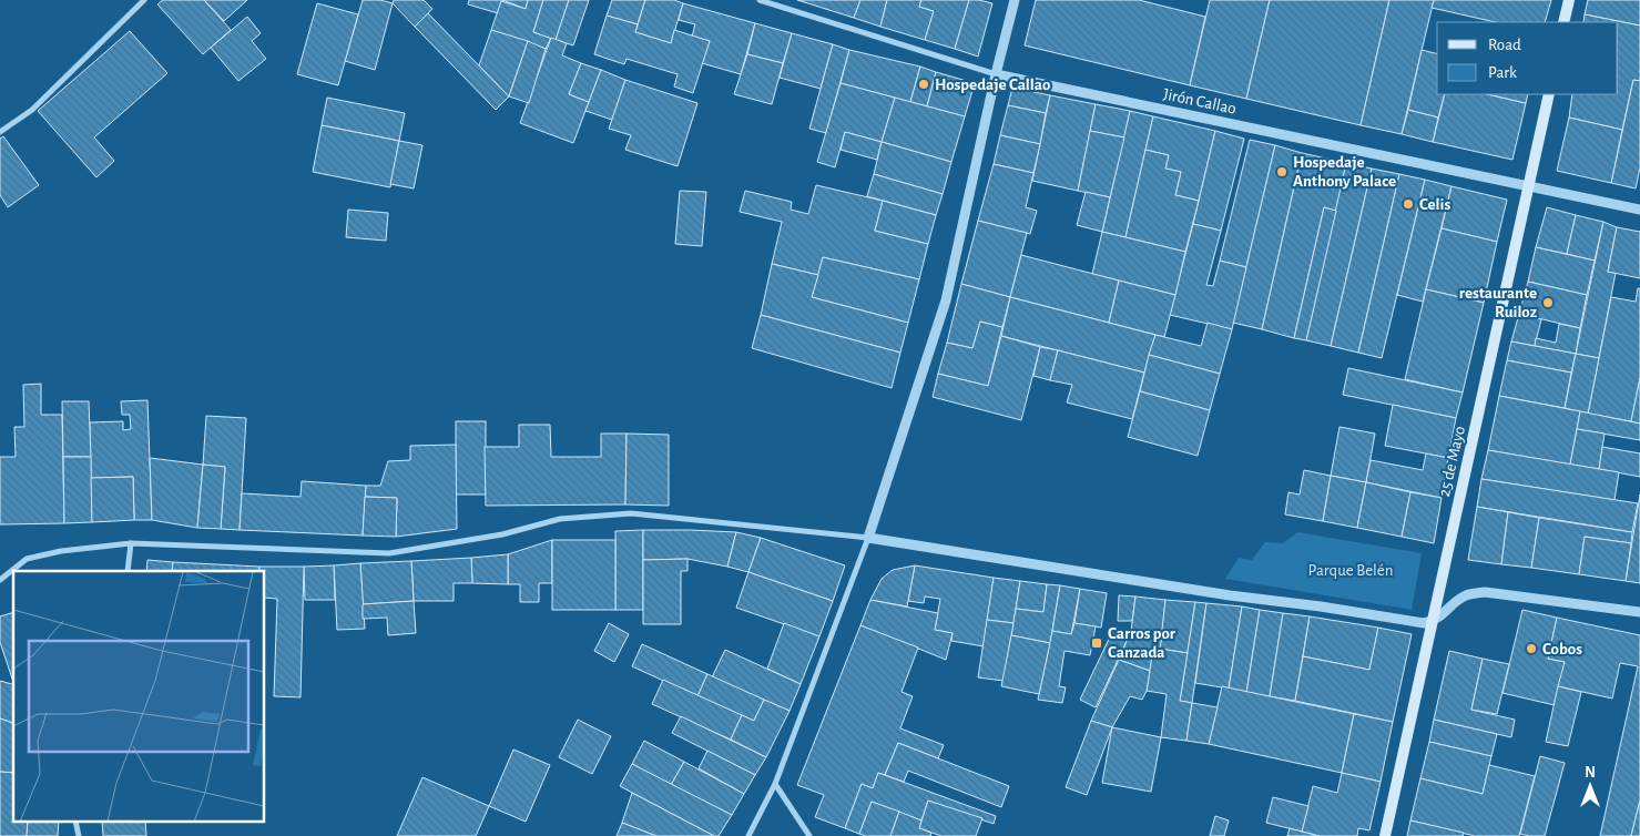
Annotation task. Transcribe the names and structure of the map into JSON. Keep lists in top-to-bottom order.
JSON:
{
  "streets": {
    "main road": ["25 de Mayo"],
    "street": ["Jirón Callao"]
  },
  "crossings": [
    ["Jirón Callao", "25 de Mayo"]
  ],
  "parks": ["Parque Belén"],
  "places": {
    "other": [
      "Hospedaje Callao",
      "Hospedaje Anthony Palace",
      "Celis",
      "restaurante Ruiloz",
      "Cobos"
    ],
    "transit": ["Carros por Canzada"]
  },
  "legend": ["Road", "Park"],
  "north": "top"
}
